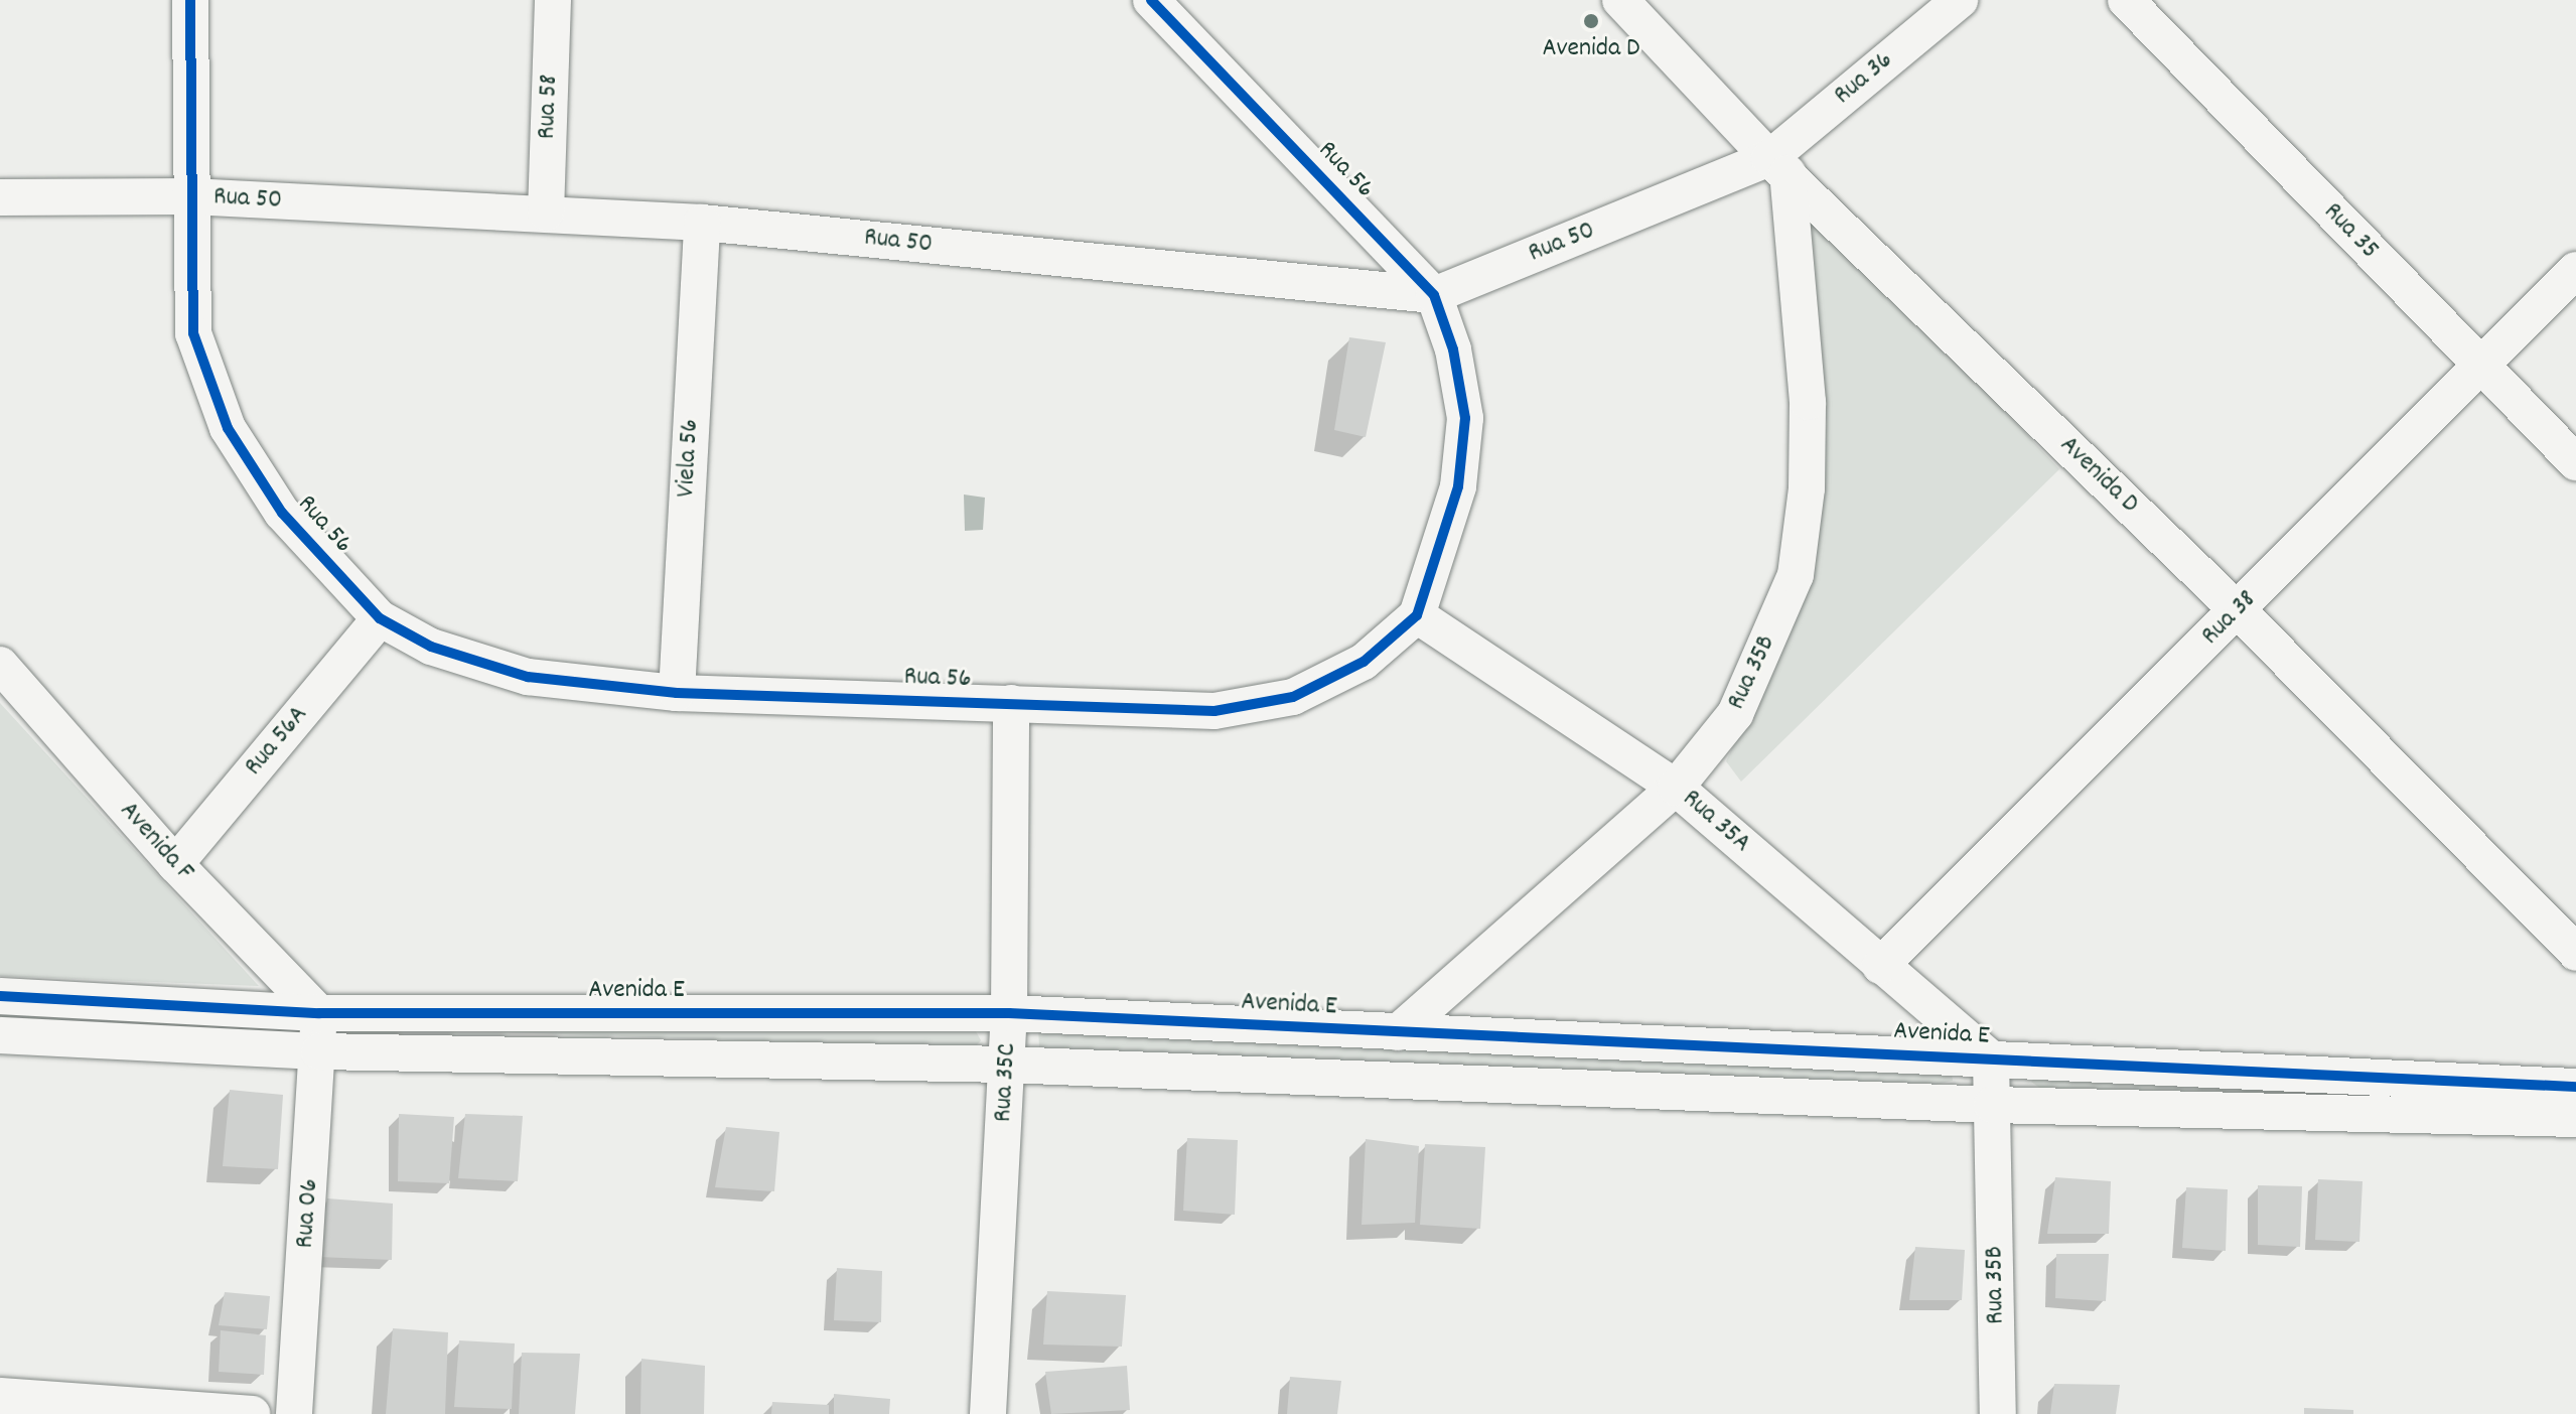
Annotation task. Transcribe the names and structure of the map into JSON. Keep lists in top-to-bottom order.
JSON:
{
  "streets": {
    "street": [
      "Rua 36",
      "Rua 58",
      "Rua 56",
      "Rua 50",
      "Rua 35",
      "Viela 56",
      "Avenida D",
      "Rua 38",
      "Rua 35B",
      "Rua 56A",
      "Rua 35A",
      "Avenida F",
      "Avenida E",
      "Rua 35C",
      "Rua 06"
    ]
  },
  "crossings": [
    ["Rua 36", "Rua 50"],
    ["Rua 36", "Avenida D"],
    ["Rua 36", "Rua 35B"],
    ["Rua 58", "Rua 50"],
    ["Rua 56", "Rua 50"],
    ["Rua 56", "Viela 56"],
    ["Rua 56", "Rua 56A"],
    ["Rua 56", "Rua 35A"],
    ["Rua 56", "Rua 35C"],
    ["Rua 50", "Viela 56"],
    ["Rua 50", "Avenida D"],
    ["Rua 50", "Rua 35B"],
    ["Rua 35", "Rua 38"],
    ["Avenida D", "Rua 38"],
    ["Avenida D", "Rua 35B"],
    ["Rua 38", "Rua 35A"],
    ["Rua 35B", "Rua 35A"],
    ["Rua 35B", "Avenida E"],
    ["Rua 56A", "Avenida F"],
    ["Rua 35A", "Avenida E"],
    ["Avenida F", "Avenida E"],
    ["Avenida F", "Rua 06"],
    ["Avenida E", "Rua 35C"],
    ["Avenida E", "Rua 06"]
  ],
  "places": ["Avenida D"]
}
